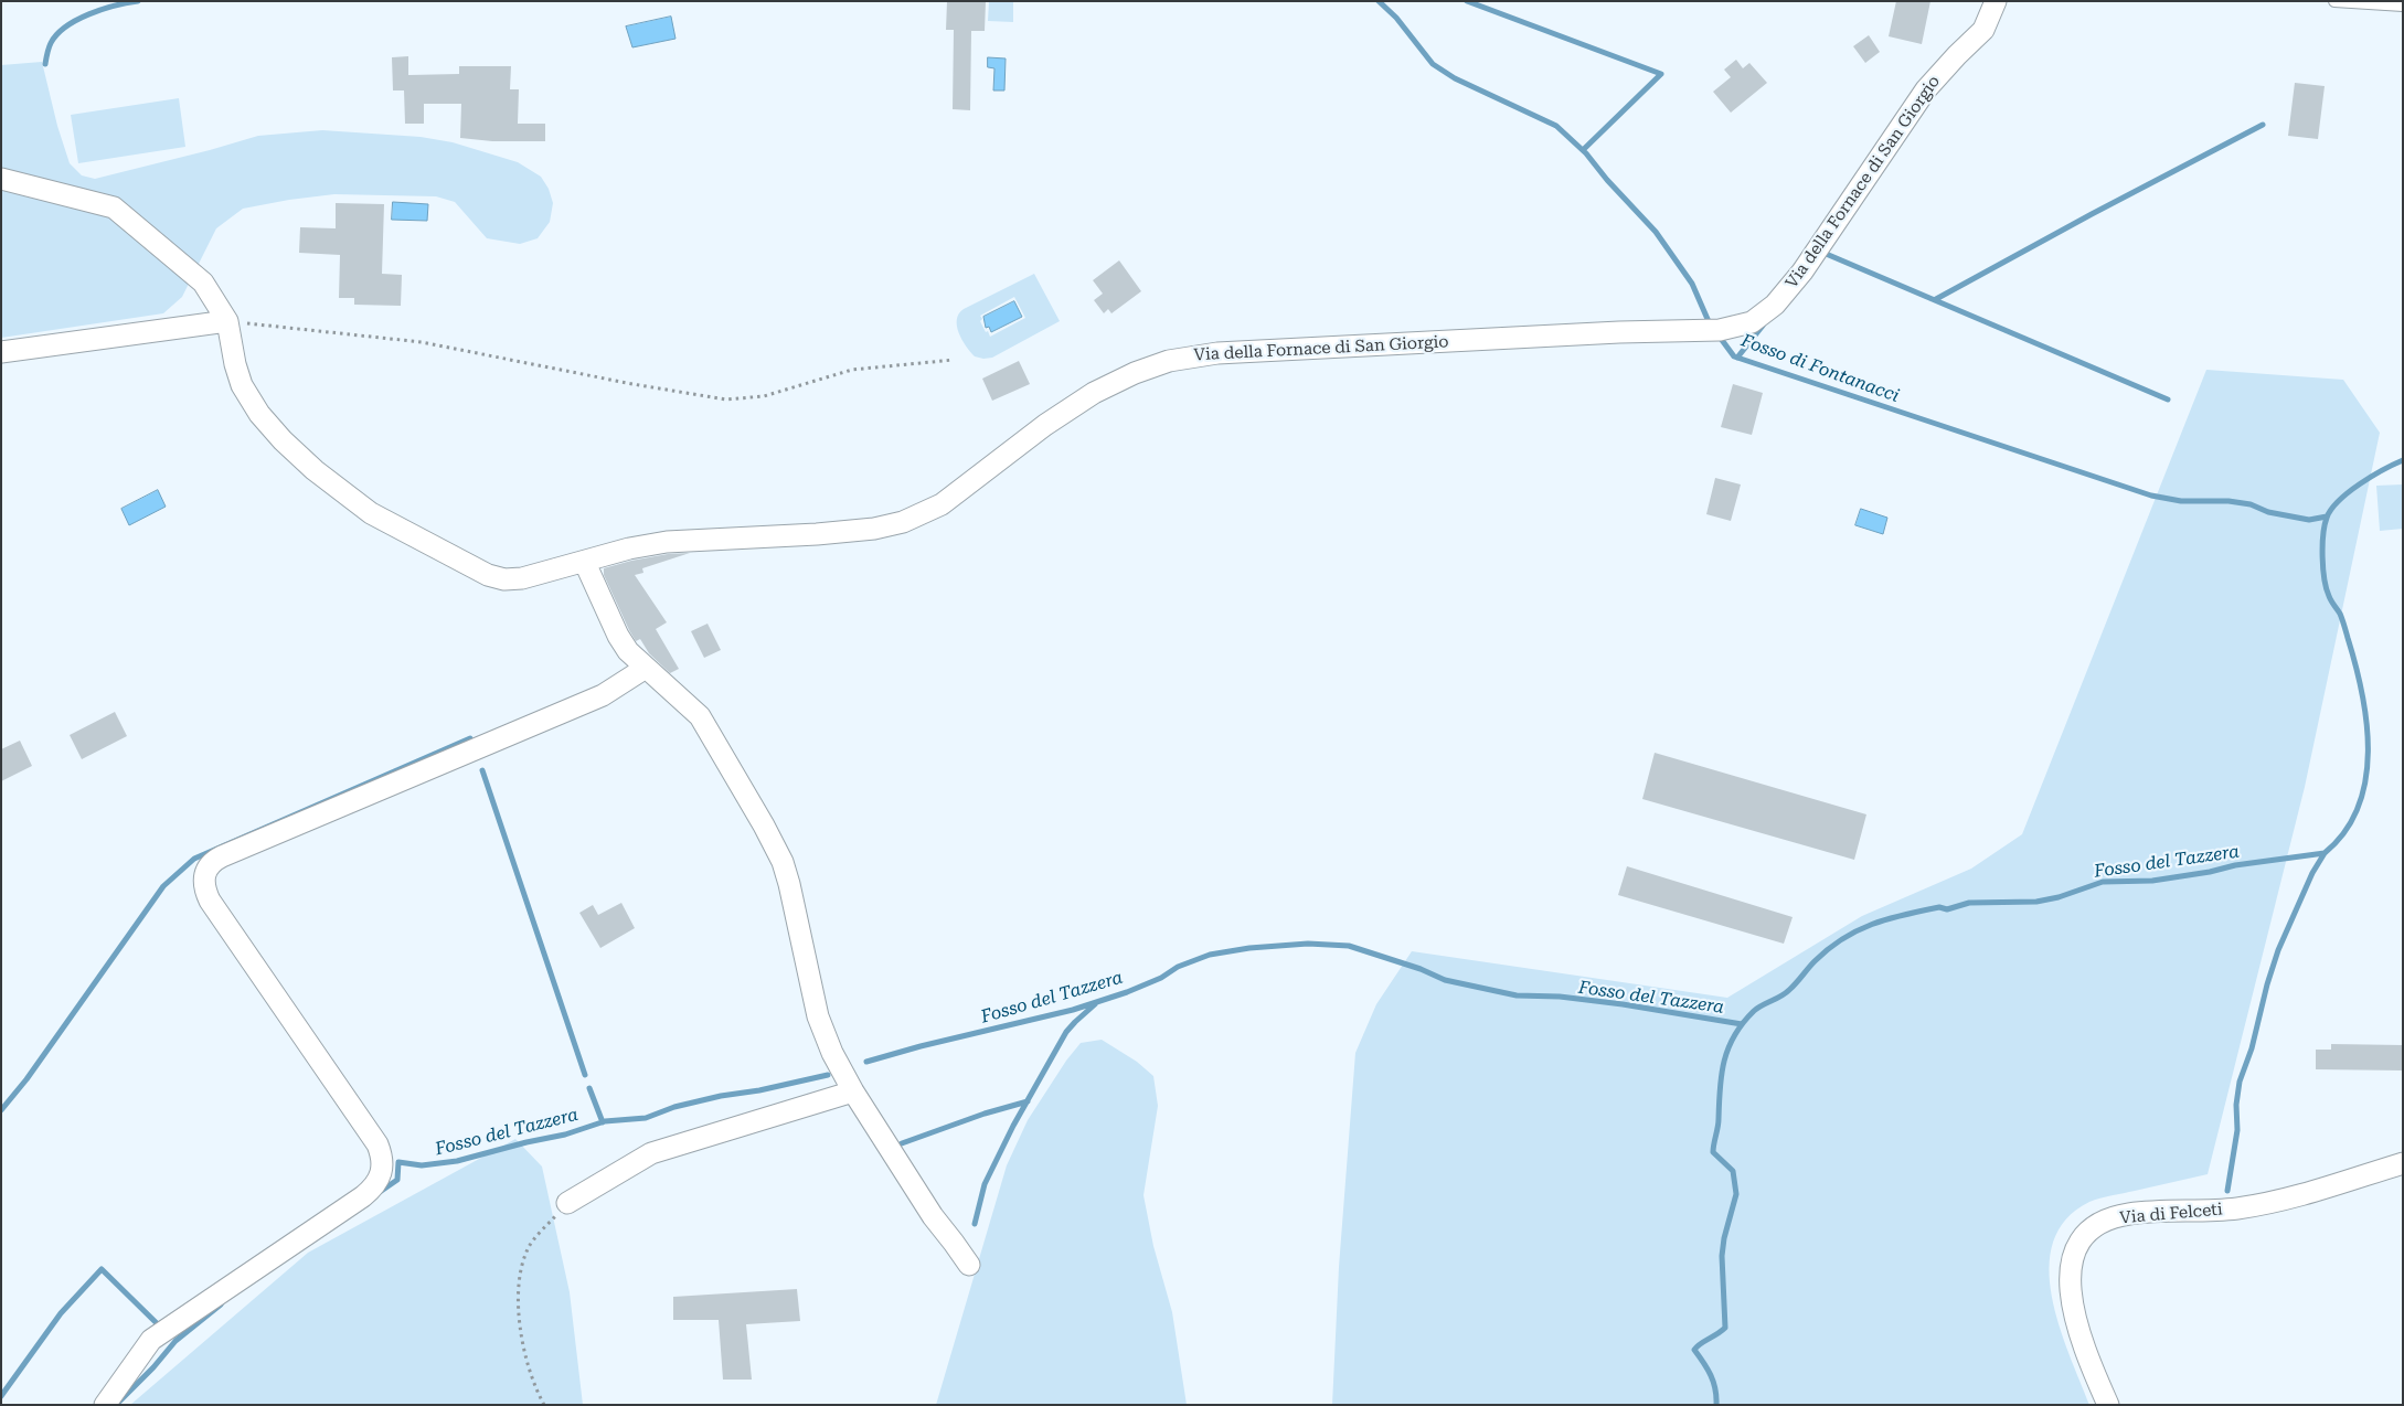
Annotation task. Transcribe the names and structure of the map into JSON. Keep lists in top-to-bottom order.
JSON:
{
  "streets": {
    "street": ["Via della Fornace di San Giorgio", "Via di Felceti"]
  },
  "water": ["Fosso di Fontanacci", "Fosso del Tazzera"]
}
